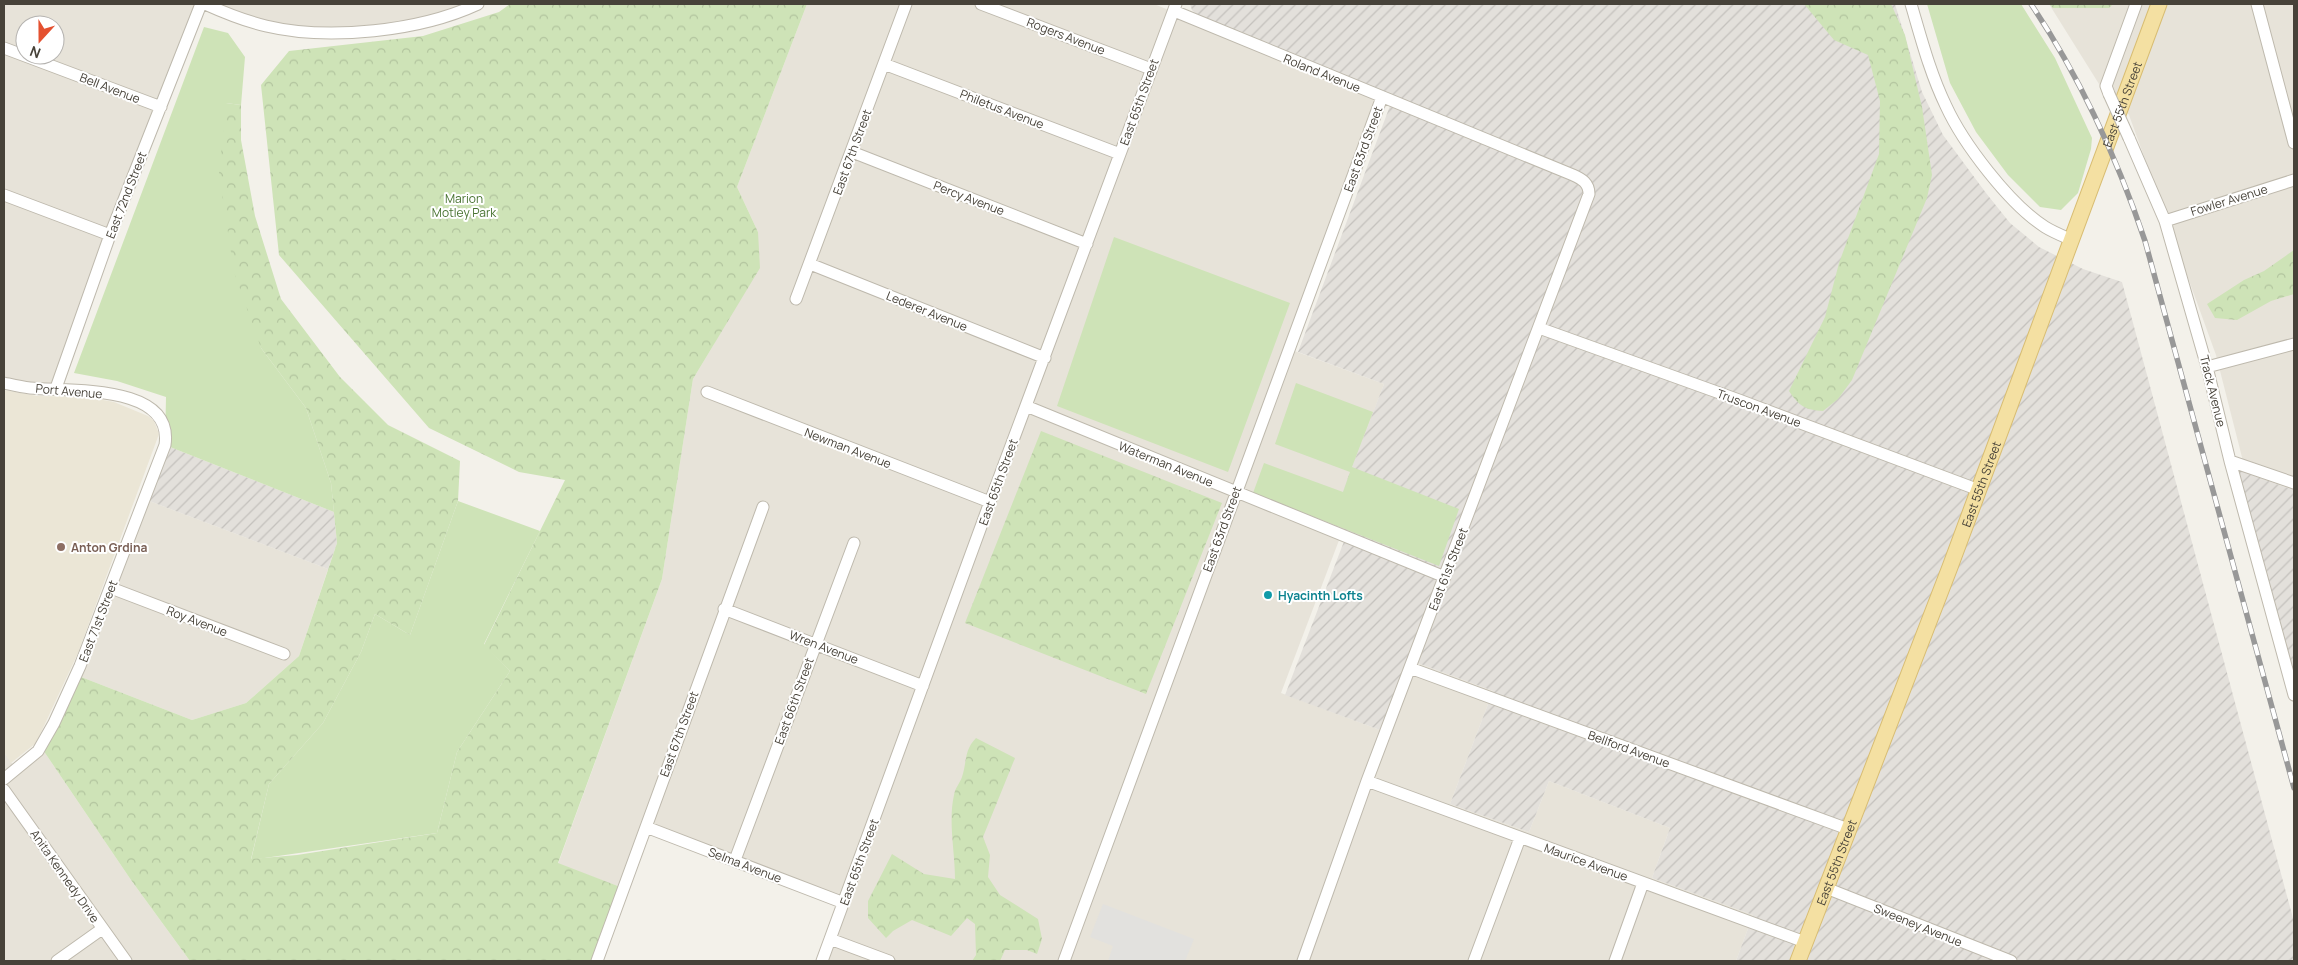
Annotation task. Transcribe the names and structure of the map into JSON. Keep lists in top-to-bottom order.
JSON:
{
  "streets": {
    "main road": ["East 55th Street"],
    "street": [
      "Rogers Avenue",
      "Roland Avenue",
      "Bell Avenue",
      "East 65th Street",
      "Philetus Avenue",
      "East 63rd Street",
      "East 67th Street",
      "East 72nd Street",
      "Percy Avenue",
      "Fowler Avenue",
      "Lederer Avenue",
      "Port Avenue",
      "Track Avenue",
      "Truscon Avenue",
      "Newman Avenue",
      "Waterman Avenue",
      "East 61st Street",
      "East 71st Street",
      "Roy Avenue",
      "Wren Avenue",
      "East 66th Street",
      "Bellford Avenue",
      "Maurice Avenue",
      "Selma Avenue",
      "Anita Kennedy Drive",
      "Sweeney Avenue"
    ]
  },
  "crossings": [
    ["Rogers Avenue", "East 65th Street"],
    ["Roland Avenue", "East 65th Street"],
    ["Roland Avenue", "East 63rd Street"],
    ["Roland Avenue", "East 61st Street"],
    ["Bell Avenue", "East 72nd Street"],
    ["East 65th Street", "Philetus Avenue"],
    ["East 65th Street", "Percy Avenue"],
    ["East 65th Street", "Lederer Avenue"],
    ["East 65th Street", "Newman Avenue"],
    ["East 65th Street", "Waterman Avenue"],
    ["East 65th Street", "Wren Avenue"],
    ["East 65th Street", "Selma Avenue"],
    ["East 55th Street", "Truscon Avenue"],
    ["East 55th Street", "Bellford Avenue"],
    ["East 55th Street", "Maurice Avenue"],
    ["East 55th Street", "Sweeney Avenue"],
    ["Philetus Avenue", "East 67th Street"],
    ["East 63rd Street", "Waterman Avenue"],
    ["East 67th Street", "Percy Avenue"],
    ["East 67th Street", "Lederer Avenue"],
    ["East 67th Street", "Wren Avenue"],
    ["East 67th Street", "Selma Avenue"],
    ["East 72nd Street", "Port Avenue"],
    ["Fowler Avenue", "Track Avenue"],
    ["Port Avenue", "East 71st Street"],
    ["Truscon Avenue", "East 61st Street"],
    ["Waterman Avenue", "East 61st Street"],
    ["East 61st Street", "Bellford Avenue"],
    ["East 61st Street", "Maurice Avenue"],
    ["East 71st Street", "Roy Avenue"],
    ["Wren Avenue", "East 66th Street"],
    ["East 66th Street", "Selma Avenue"]
  ],
  "parks": ["Marion Motley Park"],
  "places": ["Anton Grdina", "Hyacinth Lofts"],
  "north": "bottom"
}
